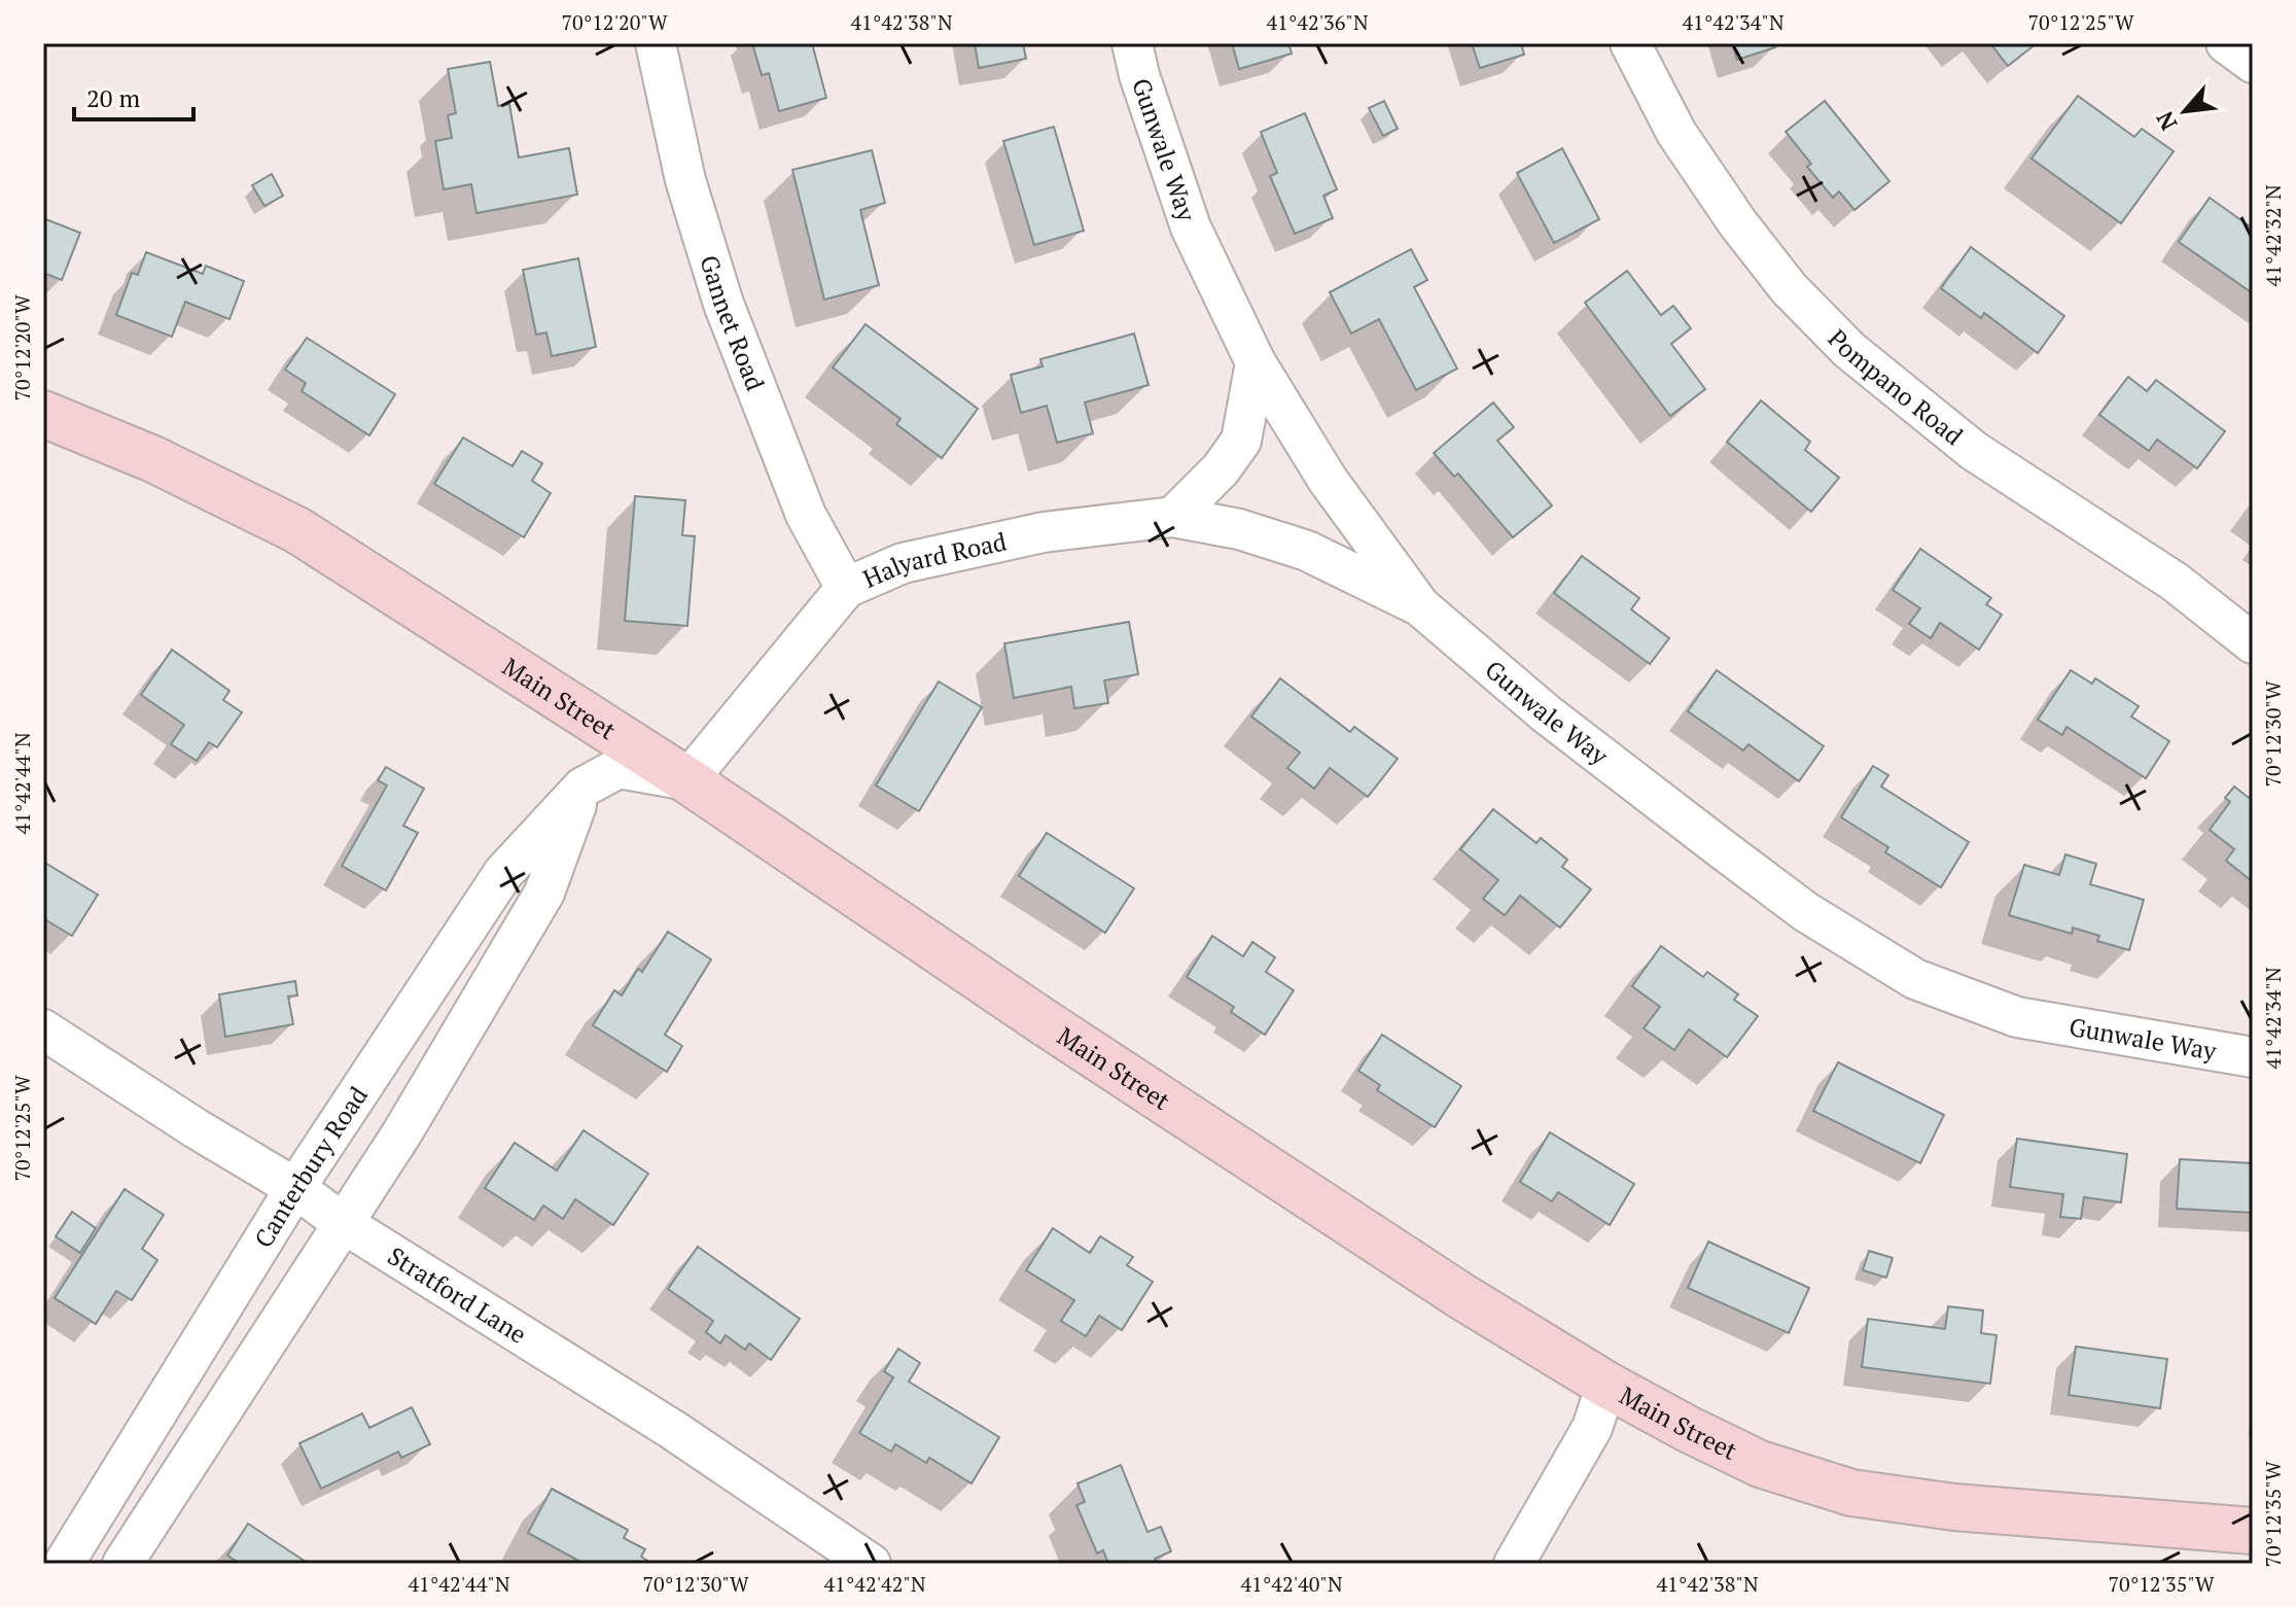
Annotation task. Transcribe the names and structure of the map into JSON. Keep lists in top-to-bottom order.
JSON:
{
  "streets": {
    "main road": ["Main Street"],
    "street": [
      "Gunwale Way",
      "Gannet Road",
      "Pompano Road",
      "Halyard Road",
      "Canterbury Road",
      "Stratford Lane"
    ]
  },
  "crossings": [
    ["Gunwale Way", "Halyard Road"],
    ["Gannet Road", "Halyard Road"],
    ["Halyard Road", "Main Street"],
    ["Halyard Road", "Canterbury Road"],
    ["Main Street", "Canterbury Road"],
    ["Canterbury Road", "Stratford Lane"]
  ],
  "scale_bar": "20 m",
  "north": "bottom left",
  "coordinates": [
    "70°12'20\"W",
    "41°42'38\"N",
    "41°42'36\"N",
    "41°42'34\"N",
    "70°12'25\"W",
    "41°42'32\"N",
    "70°12'30\"W",
    "41°42'44\"N",
    "70°12'35\"W",
    "41°42'42\"N",
    "41°42'40\"N"
  ]
}
